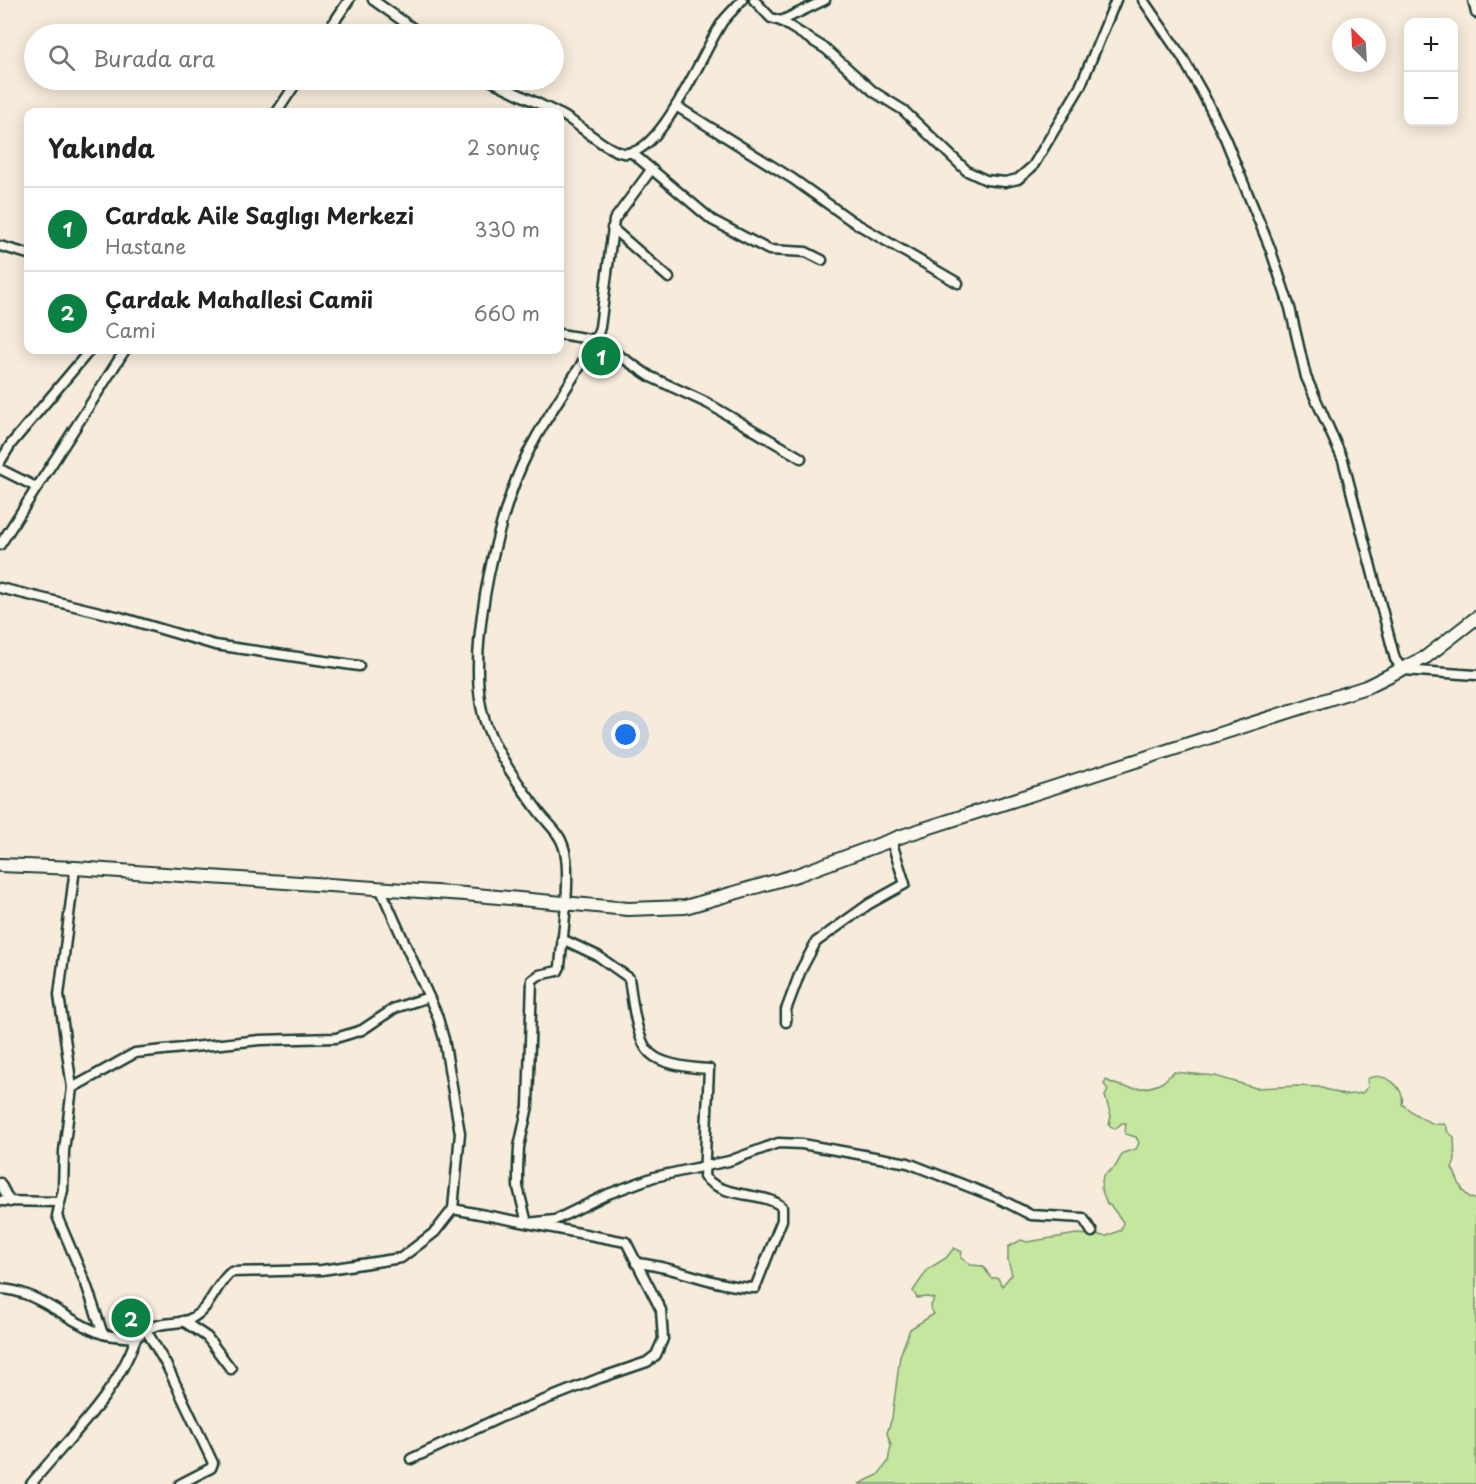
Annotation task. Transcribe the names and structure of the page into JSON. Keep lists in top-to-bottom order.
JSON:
{
  "north": "top left",
  "page": {
    "map_buttons": ["+", "−"],
    "search": "Burada ara",
    "heading": ["Yakında", "2 sonuç"],
    "list": [
      {
        "mark": "1",
        "name": "Cardak Aile Saglıgı Merkezi",
        "note": "Hastane",
        "value": "330 m"
      },
      {
        "mark": "2",
        "name": "Çardak Mahallesi Camii",
        "note": "Cami",
        "value": "660 m"
      }
    ],
    "pins": ["1", "2"]
  }
}
